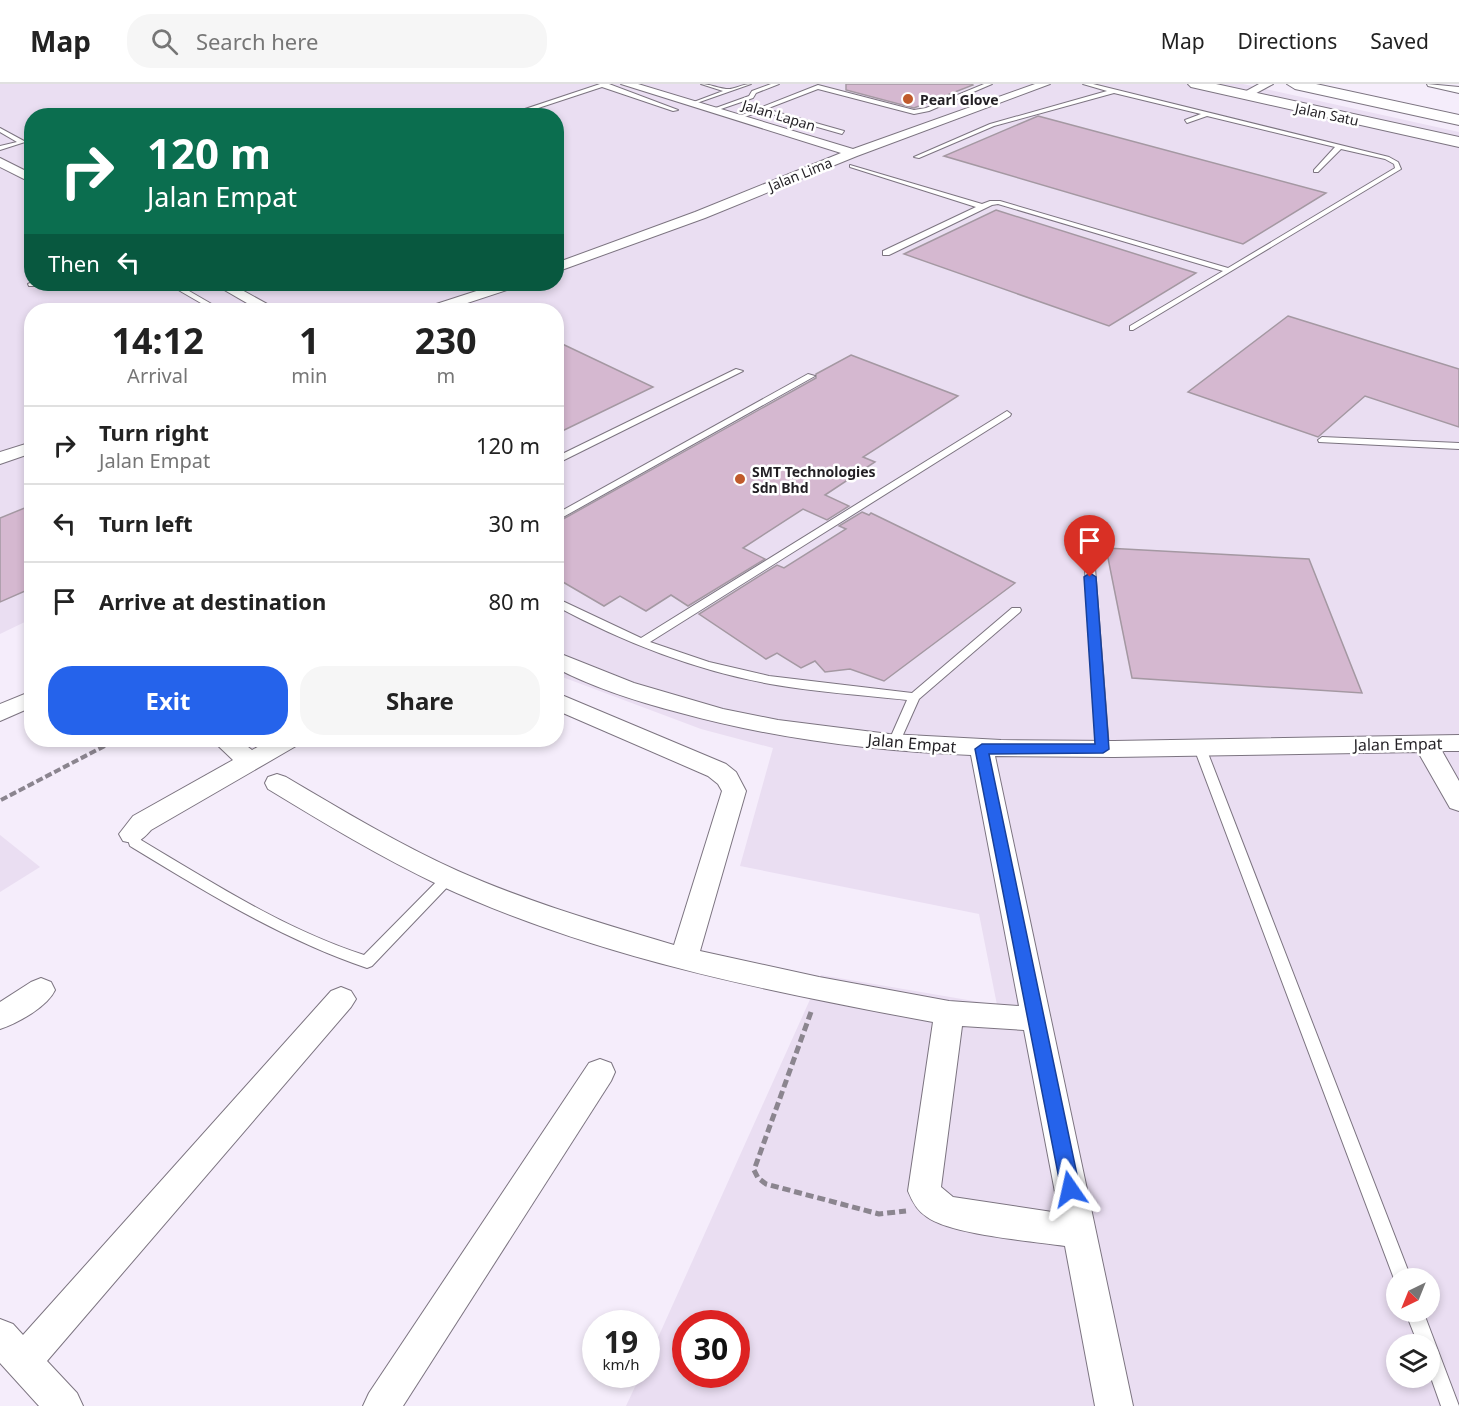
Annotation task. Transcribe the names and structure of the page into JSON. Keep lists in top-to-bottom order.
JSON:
{
  "streets": {
    "main road": ["Jalan Satu"],
    "street": ["Jalan Lapan", "Jalan Lima", "Jalan Empat"]
  },
  "crossings": [
    ["Jalan Lapan", "Jalan Lima"]
  ],
  "places": ["Pearl Glove", "SMT Technologies Sdn Bhd"],
  "north": "bottom left",
  "page": {
    "header": "Map",
    "search": "Search here",
    "nav": ["Map", "Directions", "Saved"],
    "turn": ["120 m", "Jalan Empat"],
    "then": "Then",
    "eta": [
      "14:12",
      "Arrival",
      "1",
      "min",
      "230",
      "m"
    ],
    "list": [
      {
        "name": "Turn right",
        "note": "Jalan Empat",
        "value": "120 m"
      },
      {
        "name": "Turn left",
        "value": "30 m"
      },
      {
        "name": "Arrive at destination",
        "value": "80 m"
      }
    ],
    "buttons": ["Exit", "Share"],
    "speed": "19 km/h",
    "limit": "30"
  }
}
